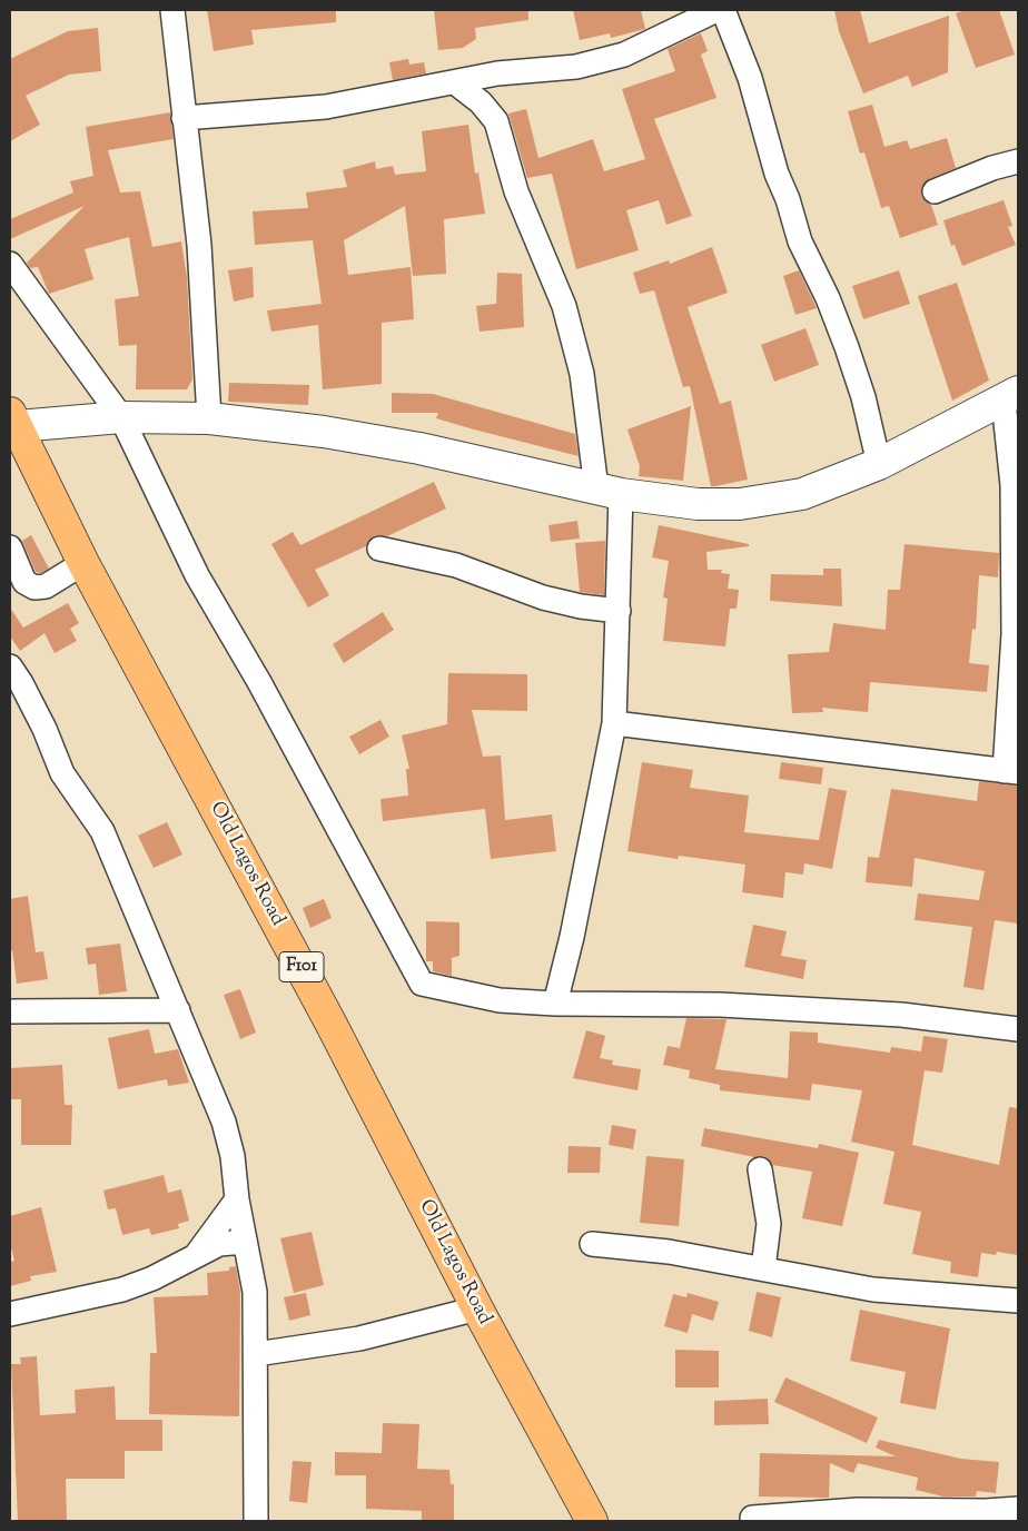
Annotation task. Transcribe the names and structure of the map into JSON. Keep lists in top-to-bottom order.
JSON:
{
  "streets": {
    "main road": ["Old Lagos Road", "F101"]
  }
}
